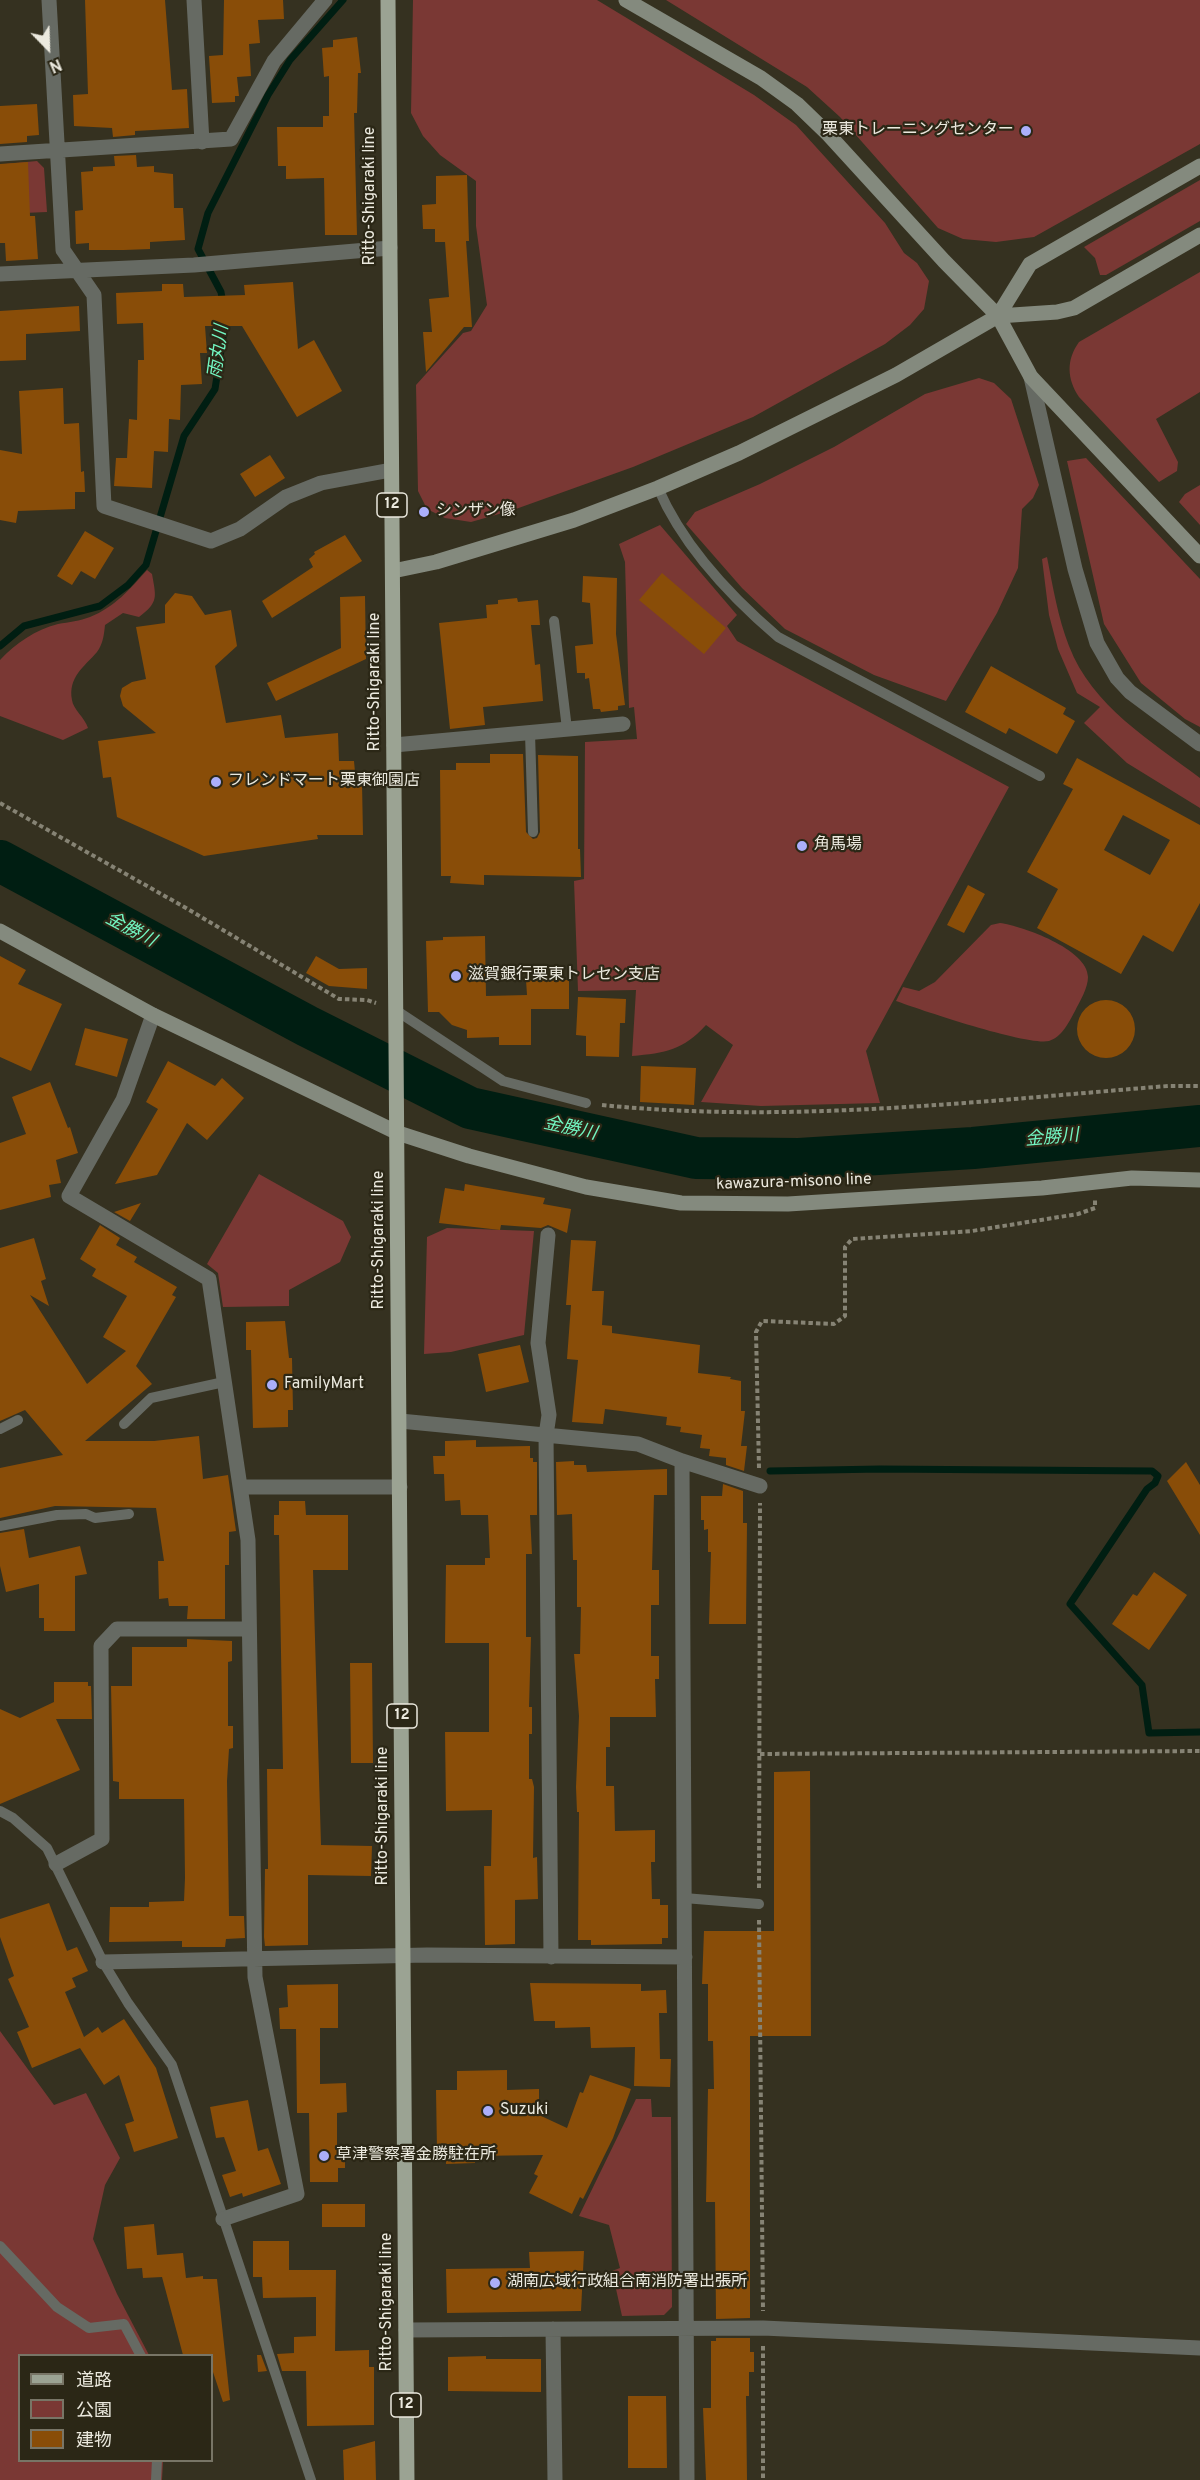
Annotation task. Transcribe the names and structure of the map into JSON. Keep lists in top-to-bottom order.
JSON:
{
  "streets": {
    "main road": ["Ritto-Shigaraki line", "12"],
    "street": ["kawazura-misono line"]
  },
  "crossings": [
    ["Ritto-Shigaraki line", "kawazura-misono line"]
  ],
  "water": ["雨丸川", "金勝川"],
  "places": [
    "栗東トレーニングセンター",
    "シンザン像",
    "フレンドマート栗東御園店",
    "角馬場",
    "滋賀銀行栗東トレセン支店",
    "FamilyMart",
    "Suzuki",
    "草津警察署金勝駐在所",
    "湖南広域行政組合南消防署出張所"
  ],
  "legend": ["道路", "公園", "建物"],
  "north": "bottom right"
}
